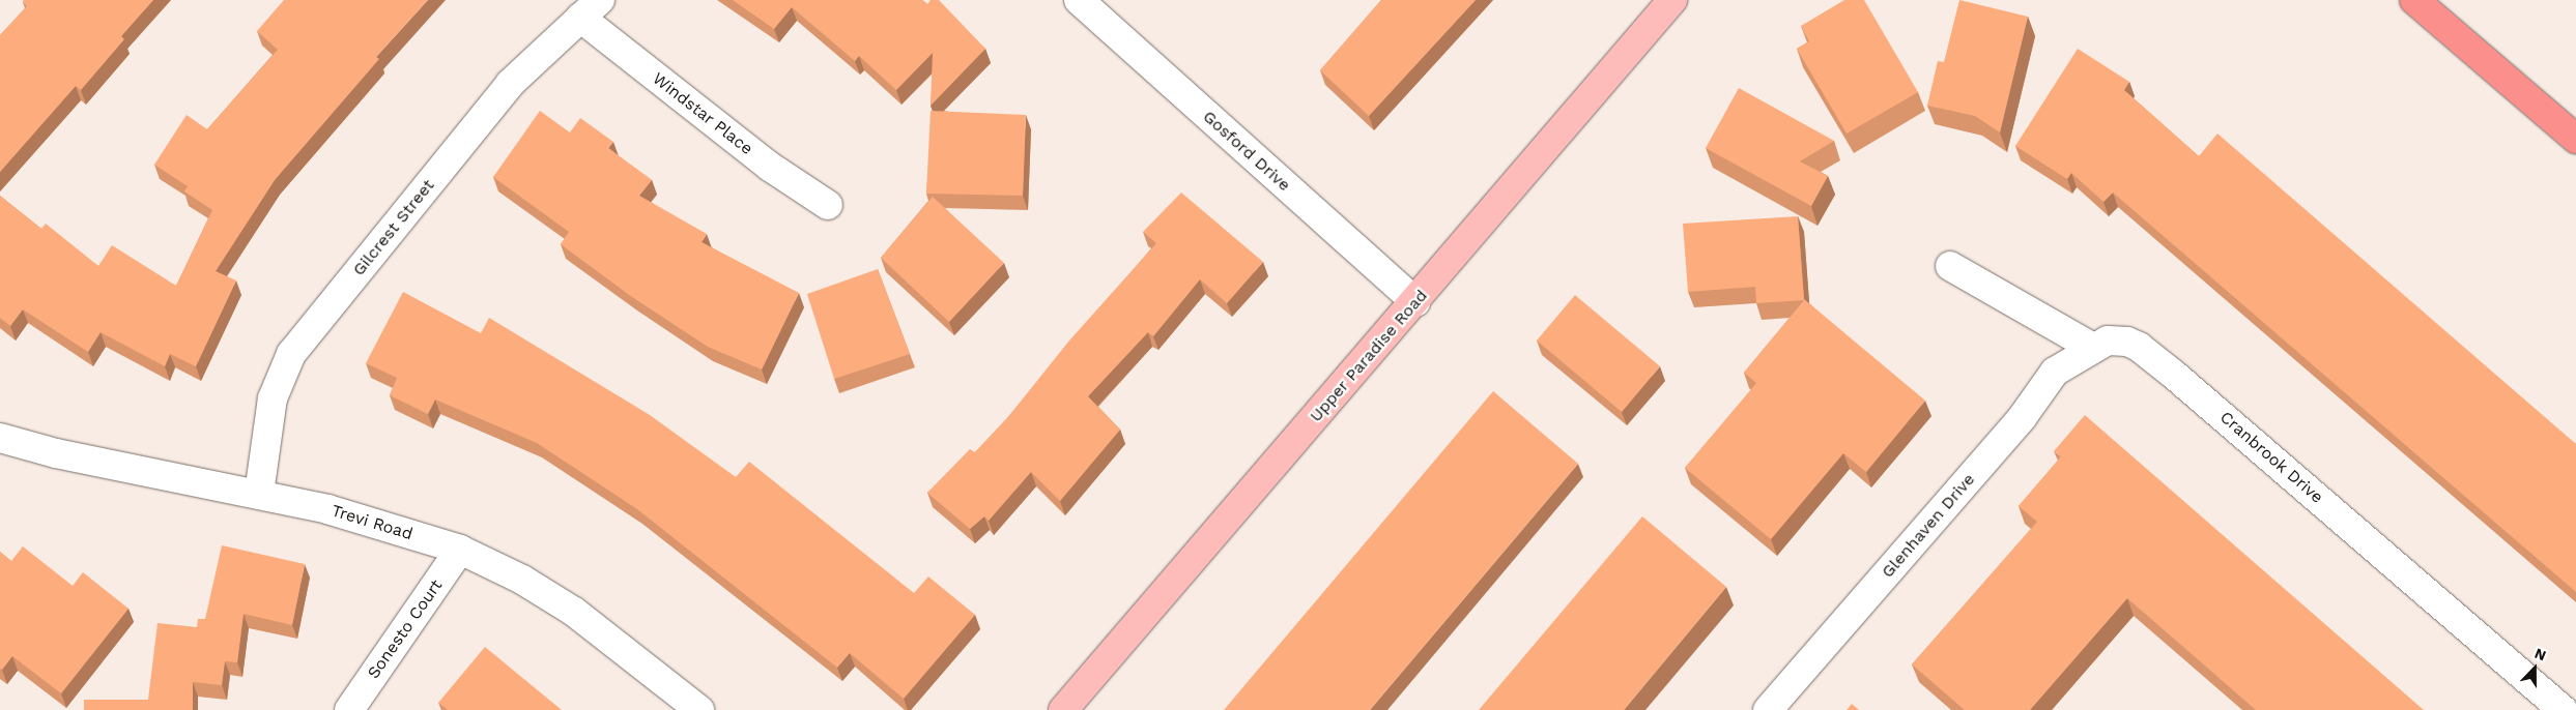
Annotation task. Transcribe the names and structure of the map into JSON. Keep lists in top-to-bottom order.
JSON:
{
  "streets": {
    "main road": ["Upper Paradise Road"],
    "street": [
      "Windstar Place",
      "Gosford Drive",
      "Gilcrest Street",
      "Cranbrook Drive",
      "Trevi Road",
      "Glenhaven Drive",
      "Sonesto Court"
    ]
  },
  "crossings": [
    ["Windstar Place", "Gilcrest Street"],
    ["Gosford Drive", "Upper Paradise Road"],
    ["Gilcrest Street", "Trevi Road"],
    ["Cranbrook Drive", "Glenhaven Drive"],
    ["Trevi Road", "Sonesto Court"]
  ],
  "north": "top"
}
